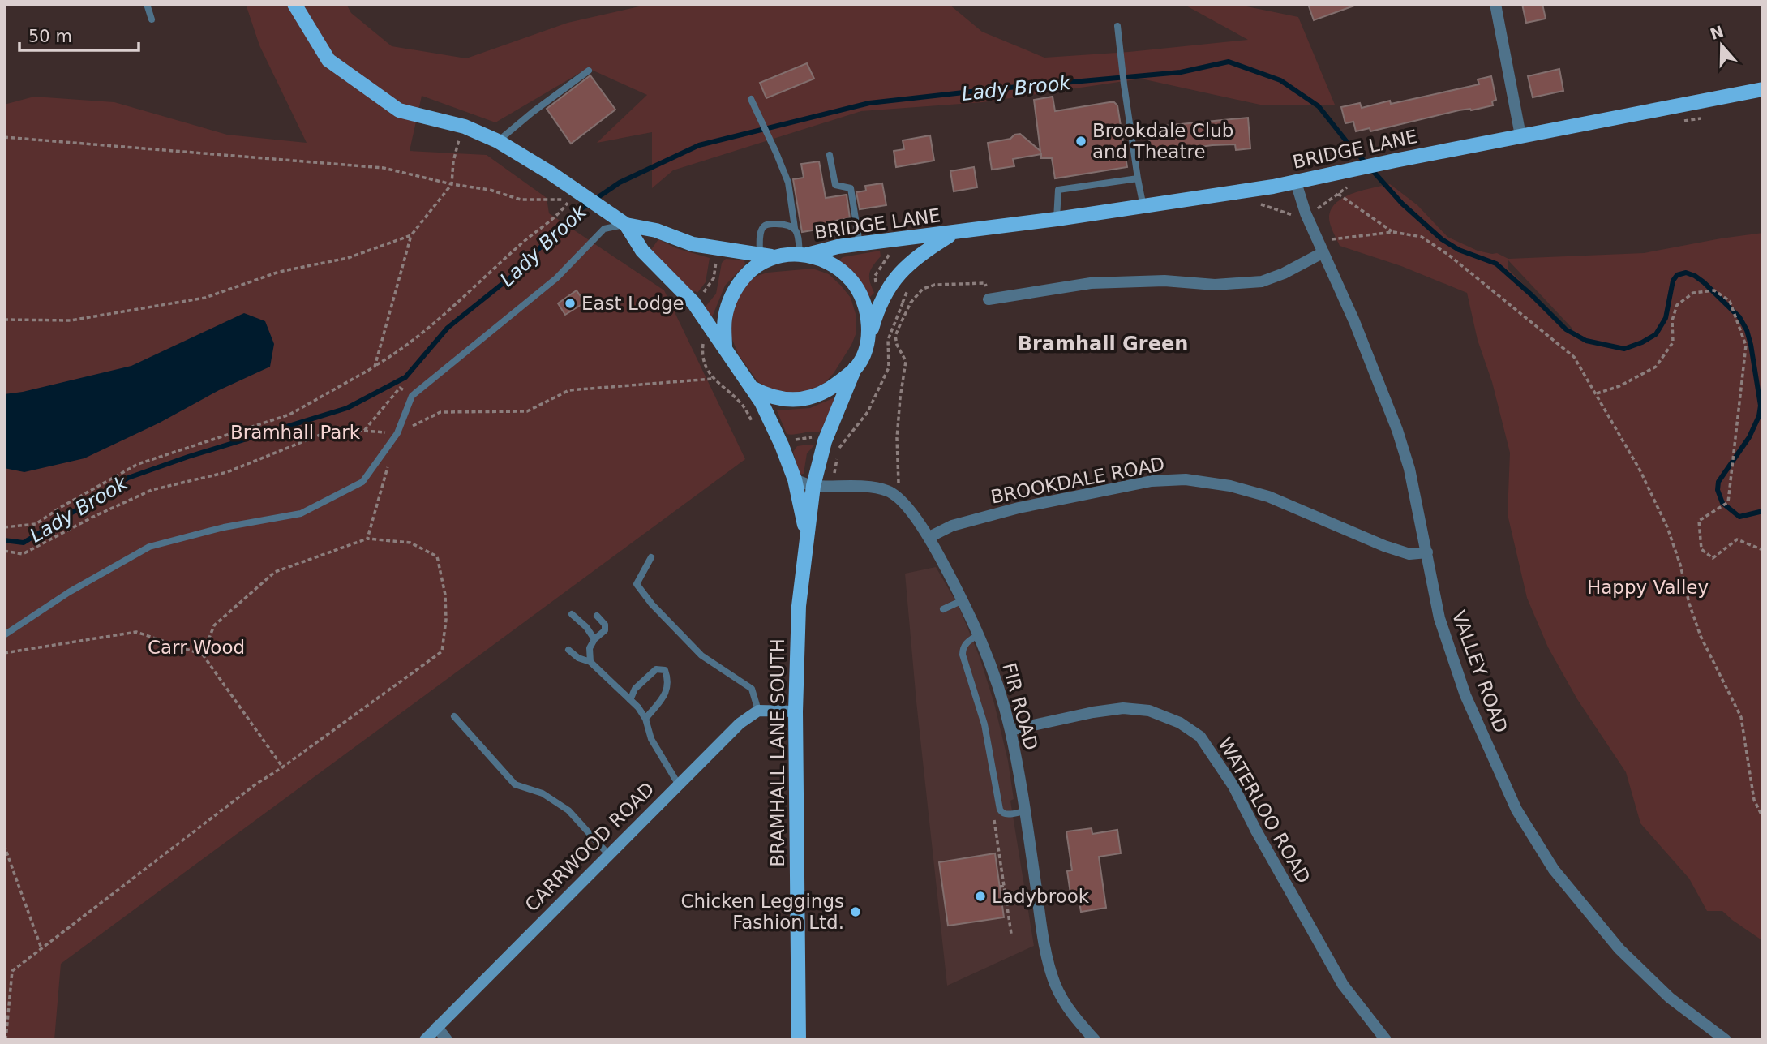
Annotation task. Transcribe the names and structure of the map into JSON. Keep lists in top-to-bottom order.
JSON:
{
  "streets": {
    "main road": ["BRIDGE LANE", "BRAMHALL LANE SOUTH"],
    "street": [
      "BROOKDALE ROAD",
      "VALLEY ROAD",
      "FIR ROAD",
      "WATERLOO ROAD",
      "CARRWOOD ROAD"
    ]
  },
  "crossings": [
    ["BRIDGE LANE", "VALLEY ROAD"],
    ["BRIDGE LANE", "BRAMHALL LANE SOUTH"],
    ["BROOKDALE ROAD", "VALLEY ROAD"],
    ["BROOKDALE ROAD", "FIR ROAD"],
    ["FIR ROAD", "BRAMHALL LANE SOUTH"],
    ["FIR ROAD", "WATERLOO ROAD"]
  ],
  "districts": ["Bramhall Green"],
  "water": ["Lady Brook"],
  "parks": ["Bramhall Park", "Happy Valley", "Carr Wood"],
  "places": [
    "Brookdale Club and Theatre",
    "East Lodge",
    "Ladybrook",
    "Chicken Leggings Fashion Ltd."
  ],
  "scale_bar": "50 m",
  "north": "top"
}
